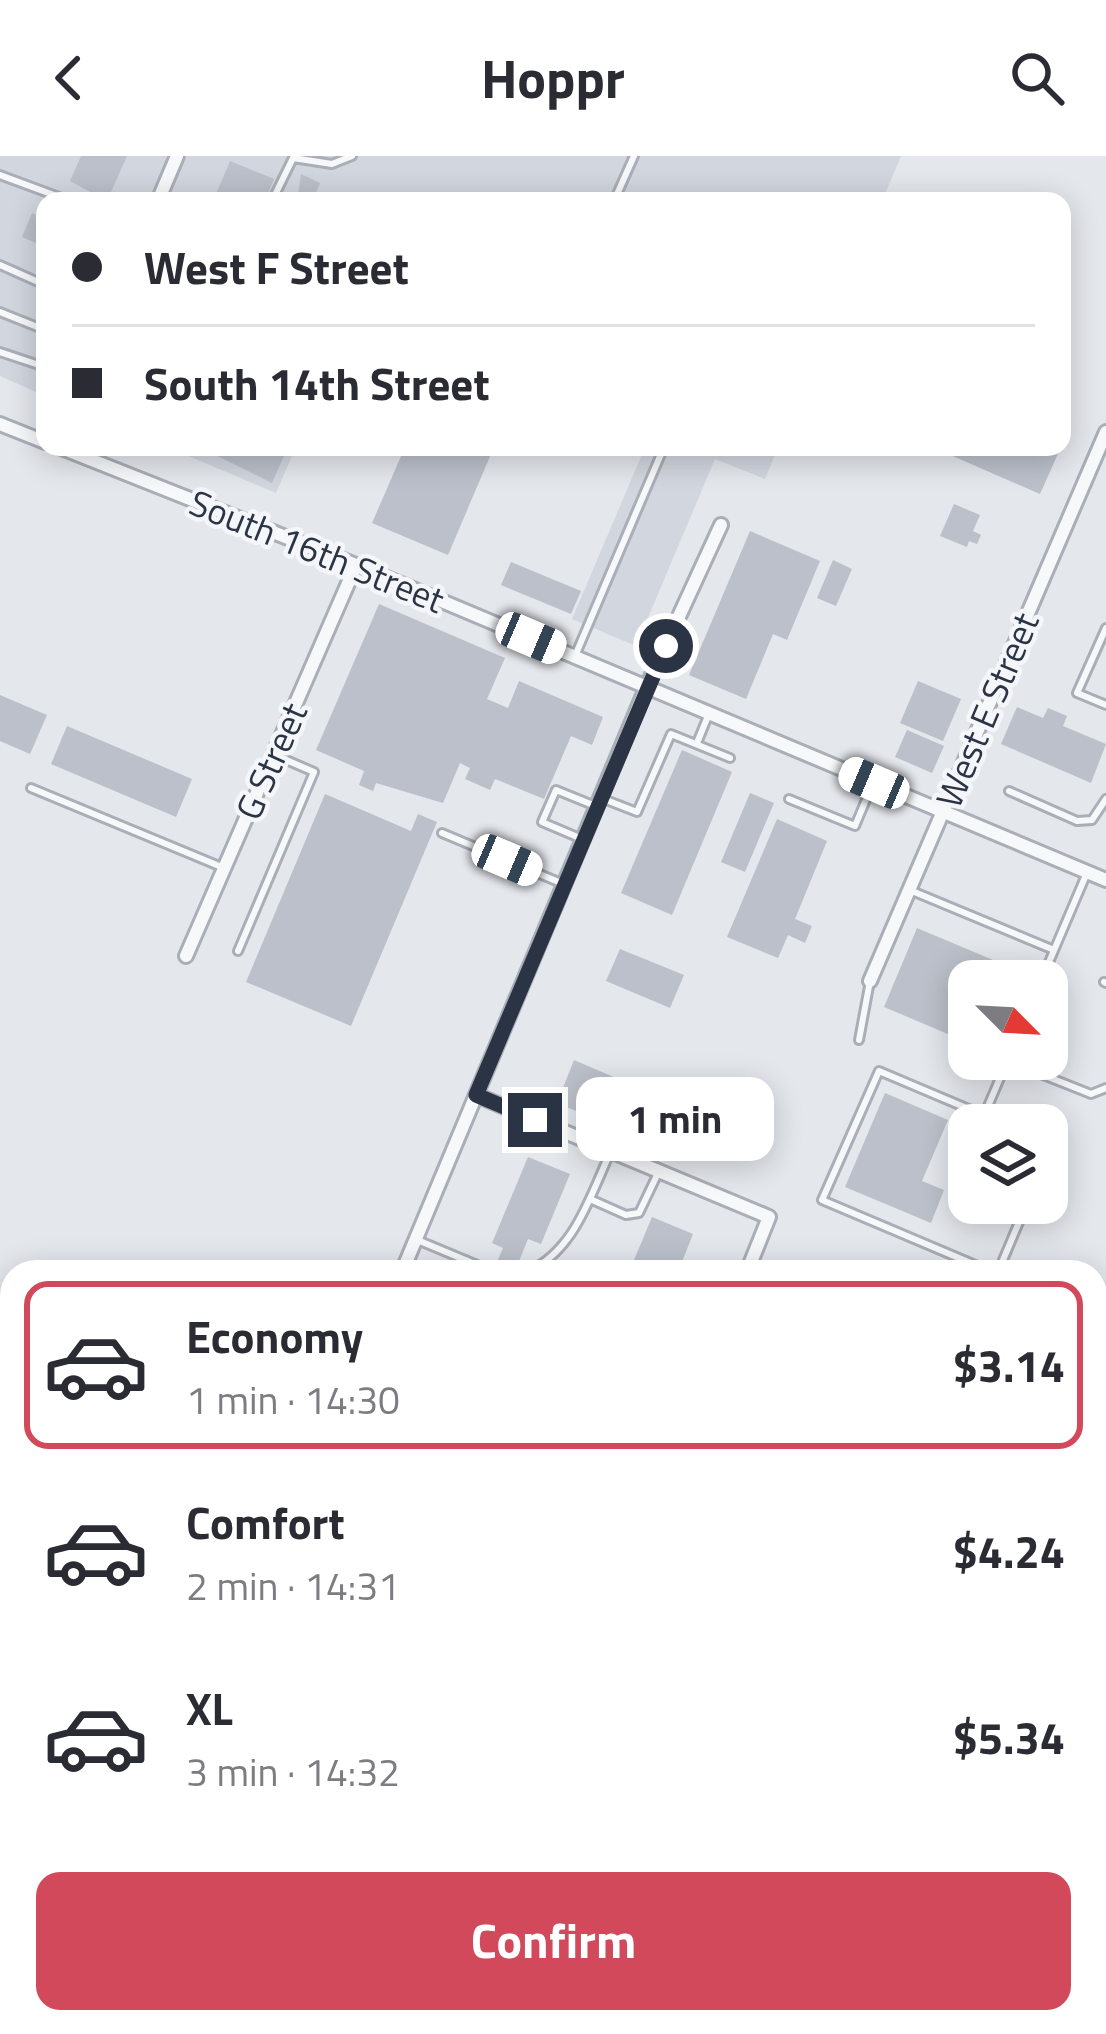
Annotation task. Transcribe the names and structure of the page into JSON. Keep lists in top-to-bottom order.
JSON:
{
  "streets": {
    "street": ["South 16th Street", "West E Street", "G Street"]
  },
  "crossings": [
    ["South 16th Street", "West E Street"],
    ["South 16th Street", "G Street"]
  ],
  "north": "bottom right",
  "page": {
    "header": "Hoppr",
    "banner": ["West F Street", "South 14th Street"],
    "bubble": "1 min",
    "list": [
      {
        "name": "Economy",
        "note": "1 min · 14:30",
        "value": "$3.14"
      },
      {
        "name": "Comfort",
        "note": "2 min · 14:31",
        "value": "$4.24"
      },
      {
        "name": "XL",
        "note": "3 min · 14:32",
        "value": "$5.34"
      }
    ],
    "buttons": "Confirm"
  }
}
